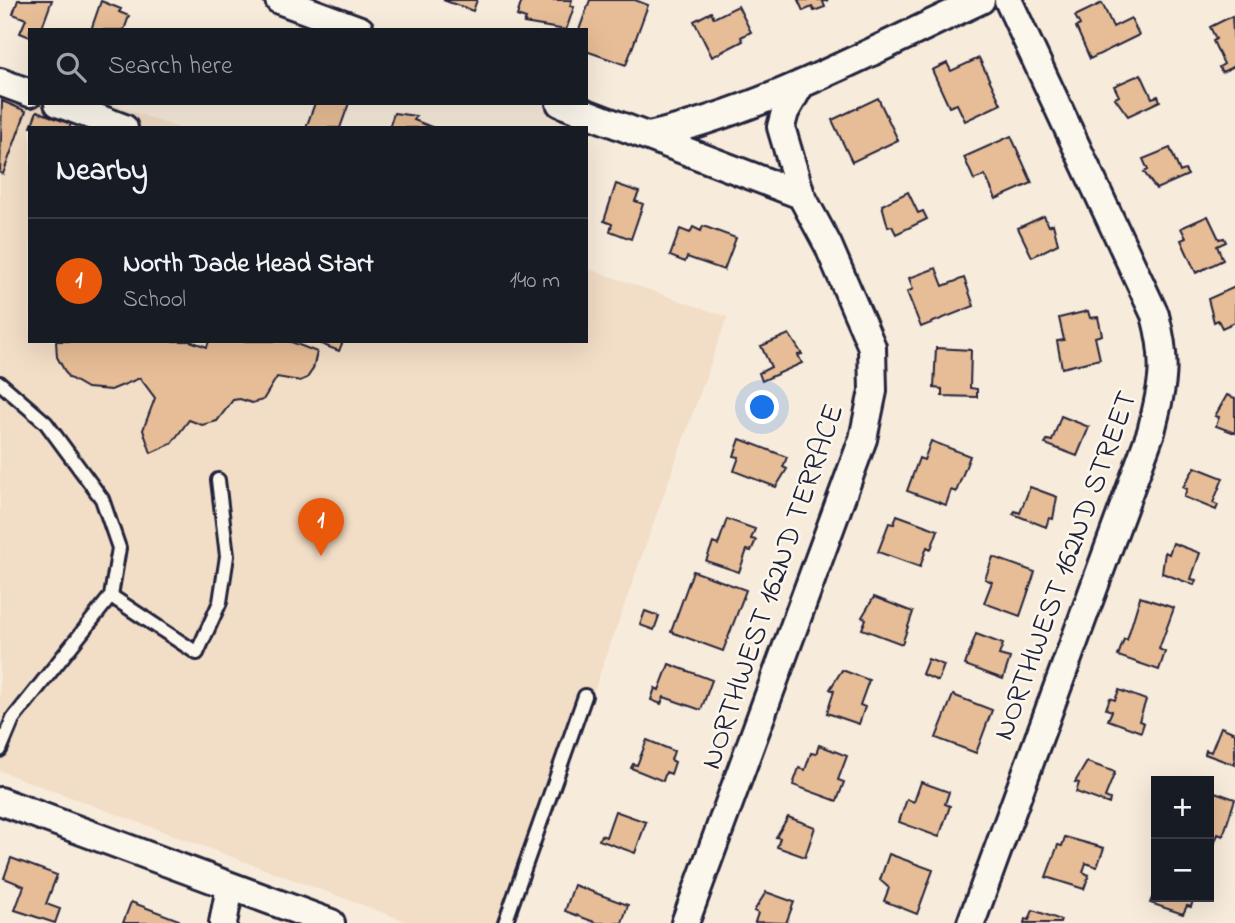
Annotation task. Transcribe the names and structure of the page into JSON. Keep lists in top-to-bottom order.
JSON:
{
  "streets": {
    "street": ["NORTHWEST 162ND STREET", "NORTHWEST 162ND TERRACE"]
  },
  "page": {
    "search": "Search here",
    "heading": "Nearby",
    "list": [
      {
        "mark": "1",
        "name": "North Dade Head Start",
        "note": "School",
        "value": "140 m"
      }
    ],
    "pins": "1",
    "map_buttons": ["+", "−"]
  }
}
